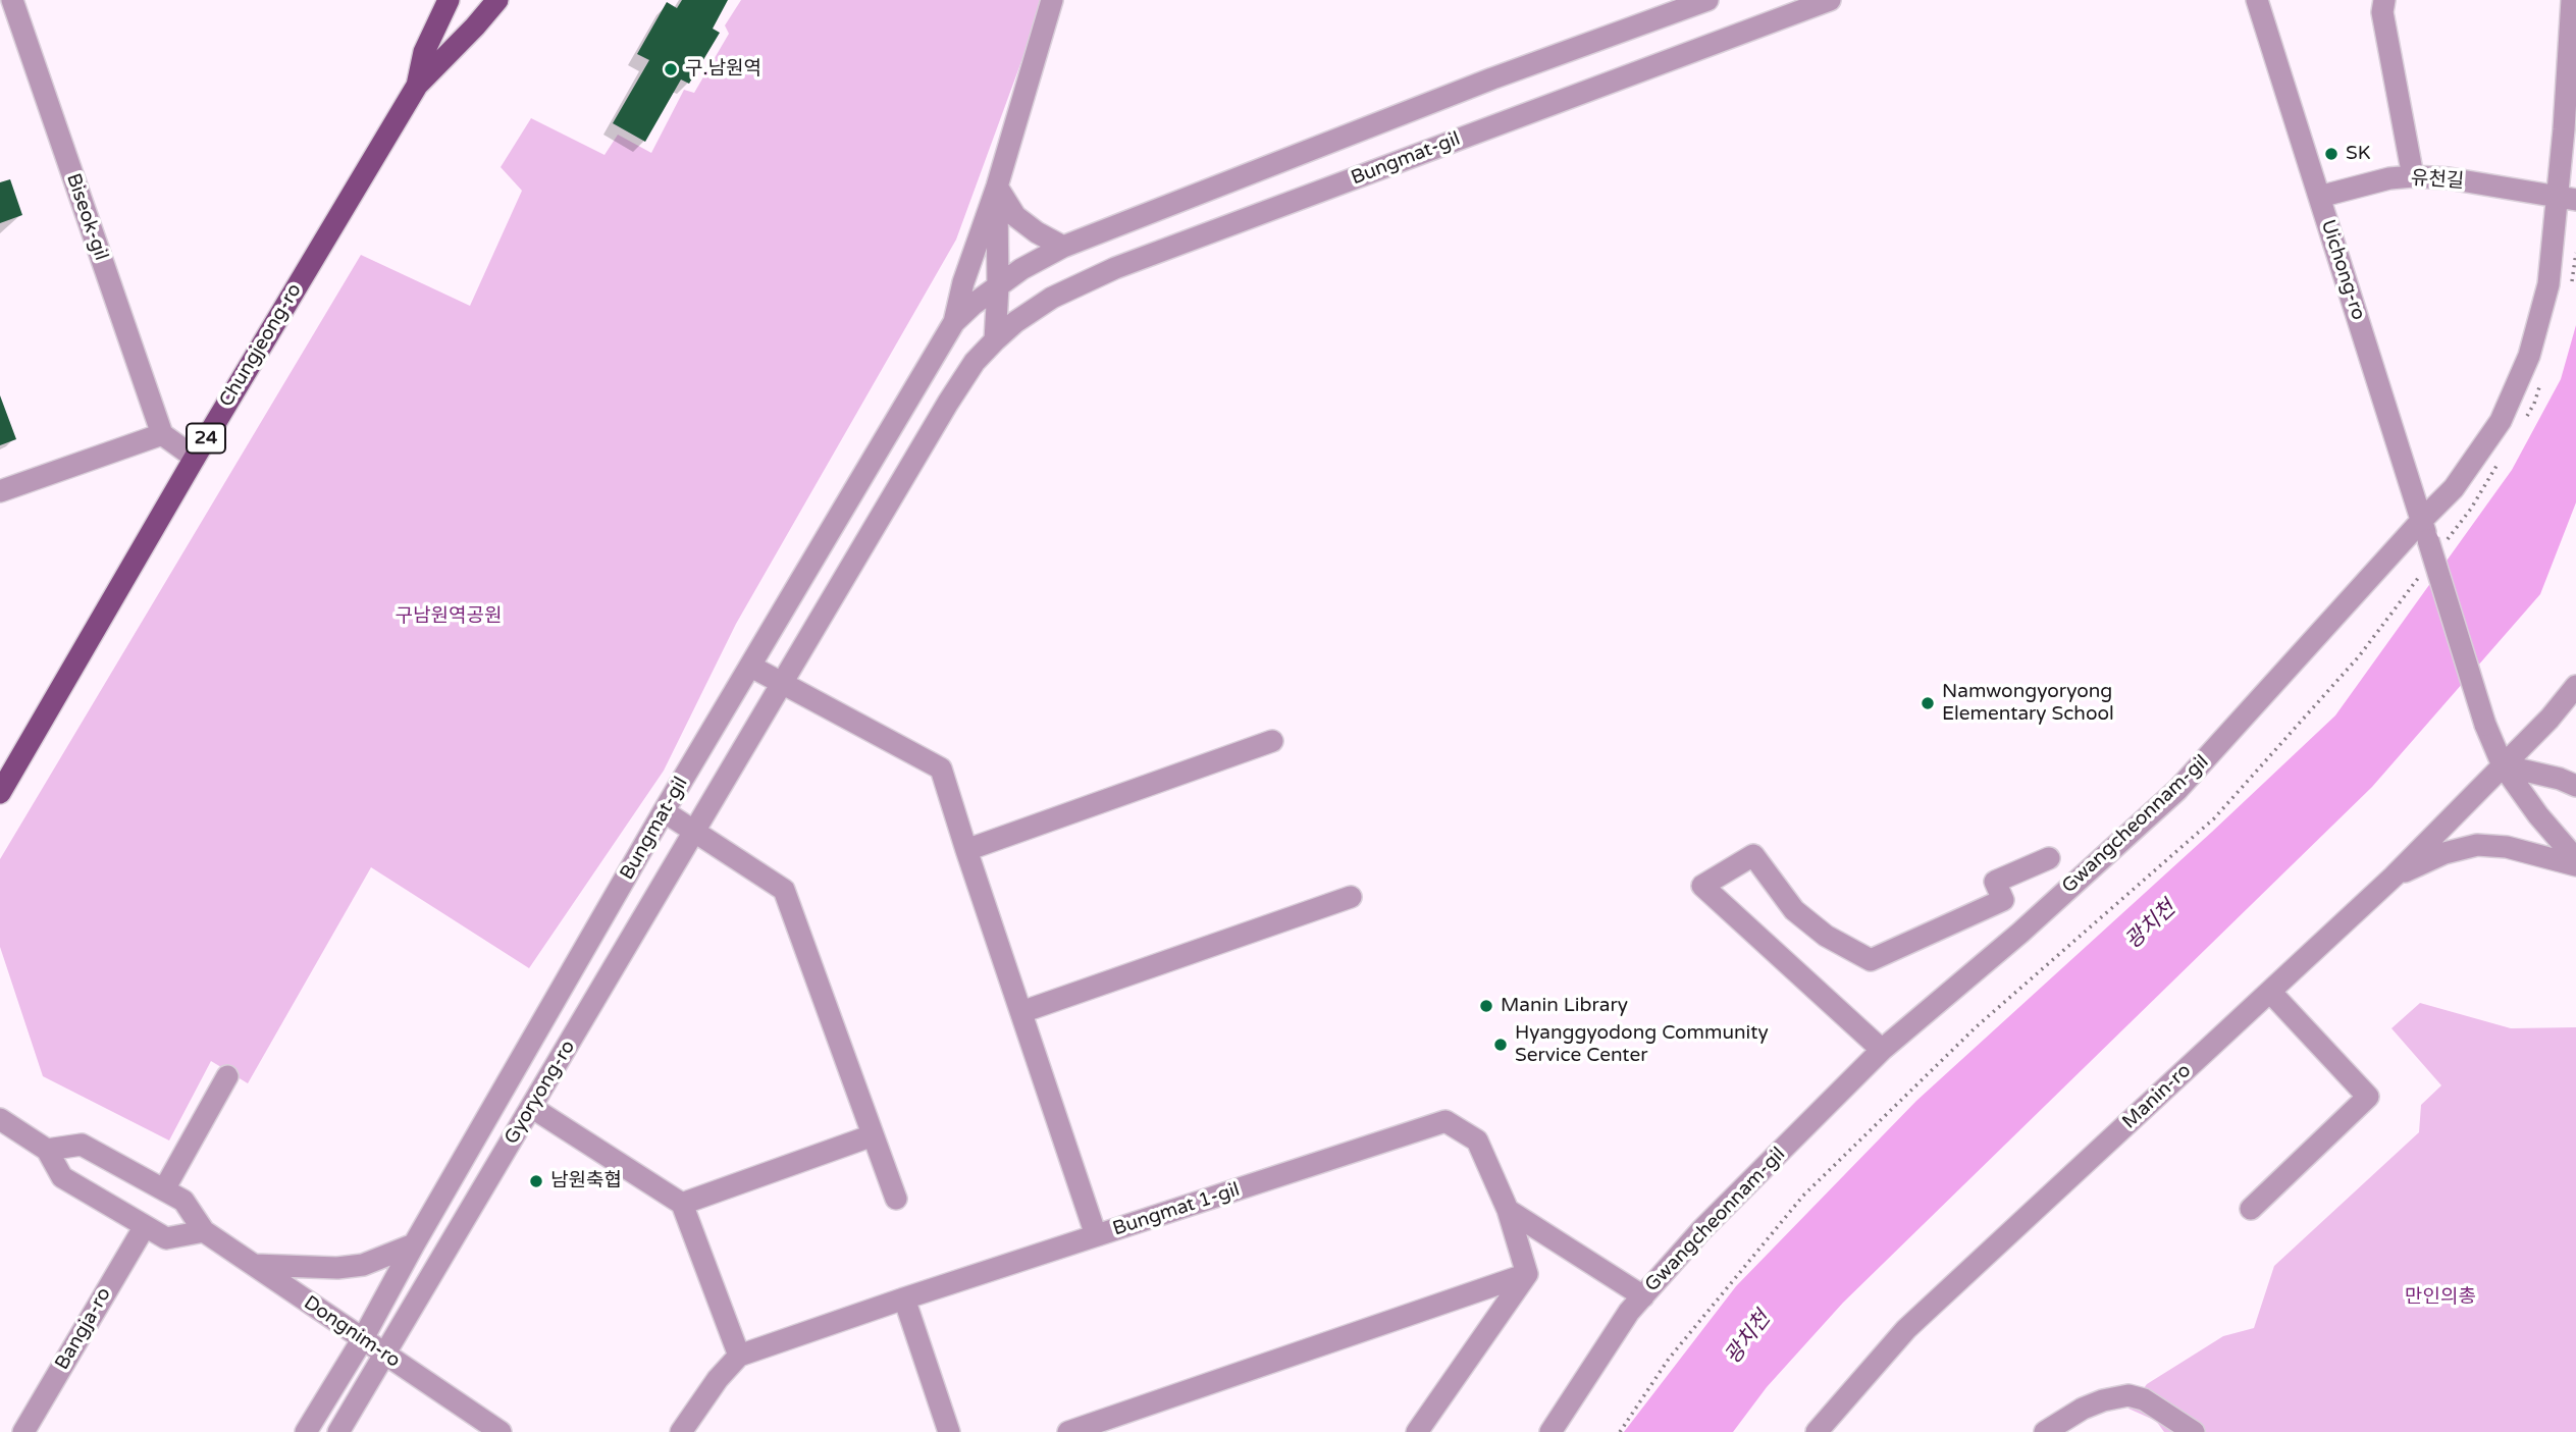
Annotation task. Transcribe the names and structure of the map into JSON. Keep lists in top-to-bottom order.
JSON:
{
  "streets": {
    "main road": ["Chungjeong-ro", "24"],
    "street": [
      "Bungmat-gil",
      "유천길",
      "Biseok-gil",
      "Uichong-ro",
      "Gwangcheonnam-gil",
      "Gyoryong-ro",
      "Manin-ro",
      "Bungmat 1-gil",
      "Bangja-ro",
      "Dongnim-ro"
    ]
  },
  "crossings": [
    ["Bungmat-gil", "Gyoryong-ro"],
    ["Bungmat-gil", "Dongnim-ro"],
    ["유천길", "Uichong-ro"],
    ["유천길", "Gwangcheonnam-gil"],
    ["Uichong-ro", "Gwangcheonnam-gil"],
    ["Uichong-ro", "Manin-ro"],
    ["Gyoryong-ro", "Dongnim-ro"]
  ],
  "water": ["광치천"],
  "parks": ["구남원역공원", "만인의총"],
  "places": [
    "구.남원역",
    "SK",
    "Namwongyoryong Elementary School",
    "Manin Library",
    "Hyanggyodong Community Service Center",
    "남원축협"
  ]
}
